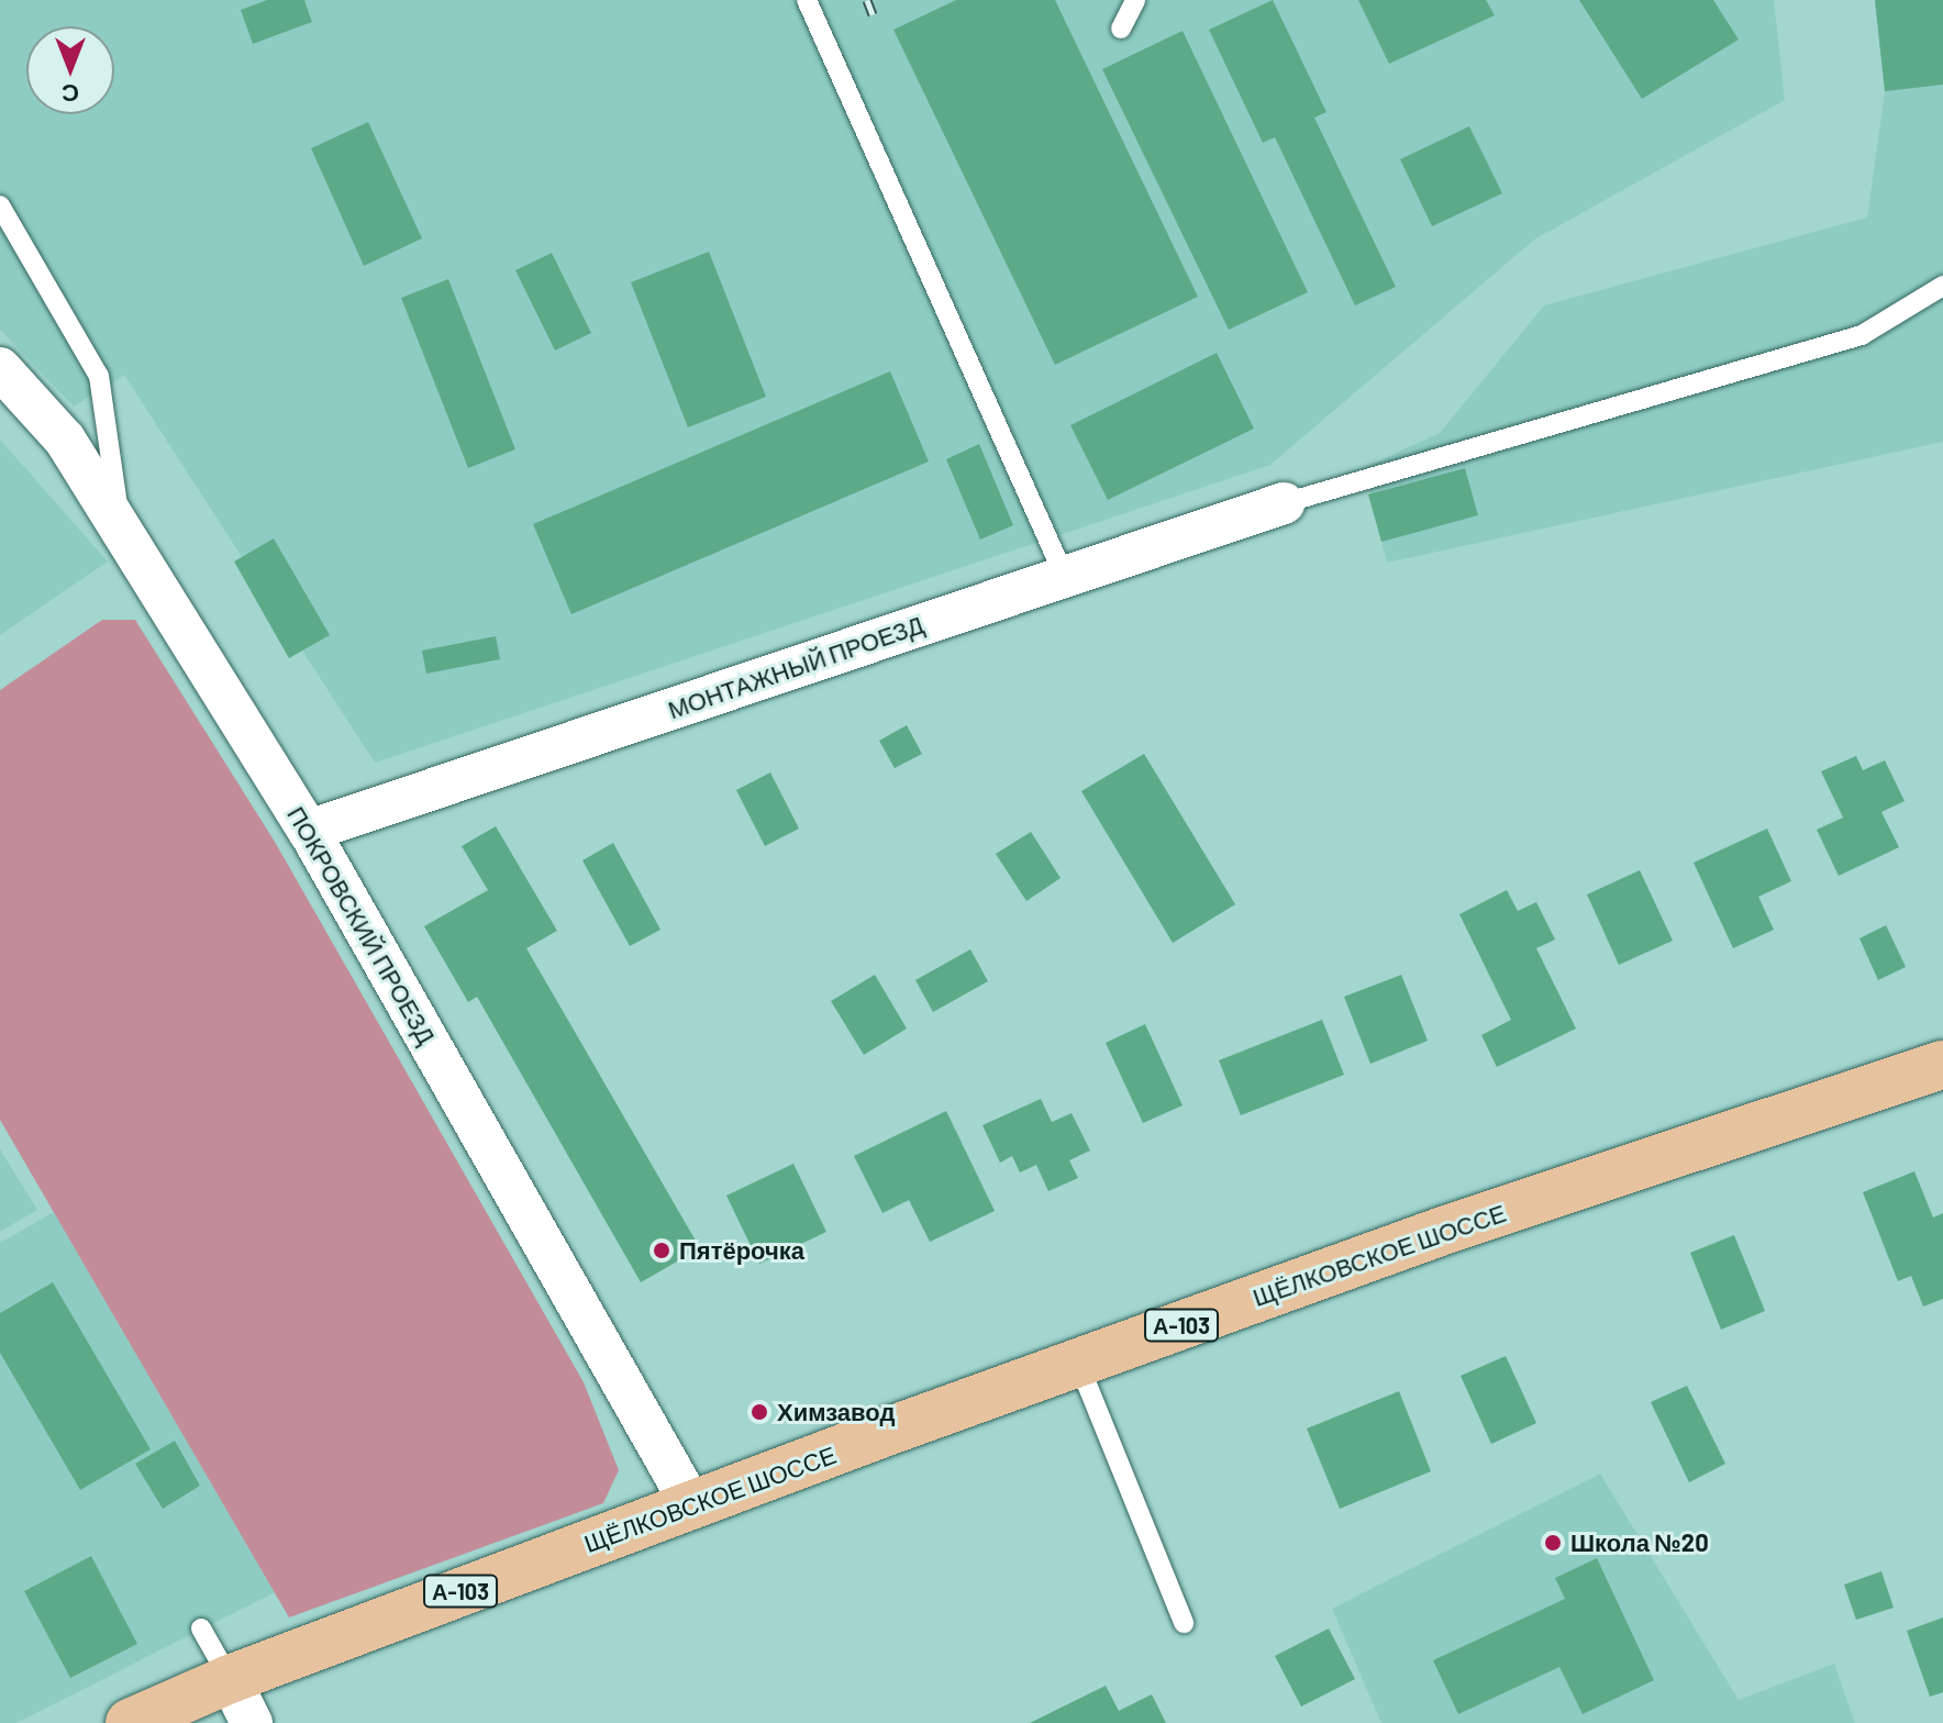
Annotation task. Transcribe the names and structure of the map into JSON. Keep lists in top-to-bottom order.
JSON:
{
  "streets": {
    "main road": ["ЩЁЛКОВСКОЕ ШОССЕ", "А-103"],
    "street": ["МОНТАЖНЫЙ ПРОЕЗД", "ПОКРОВСКИЙ ПРОЕЗД"]
  },
  "crossings": [
    ["МОНТАЖНЫЙ ПРОЕЗД", "ПОКРОВСКИЙ ПРОЕЗД"],
    ["ПОКРОВСКИЙ ПРОЕЗД", "ЩЁЛКОВСКОЕ ШОССЕ"]
  ],
  "places": ["Пятёрочка", "Химзавод", "Школа №20"],
  "north": "bottom"
}
